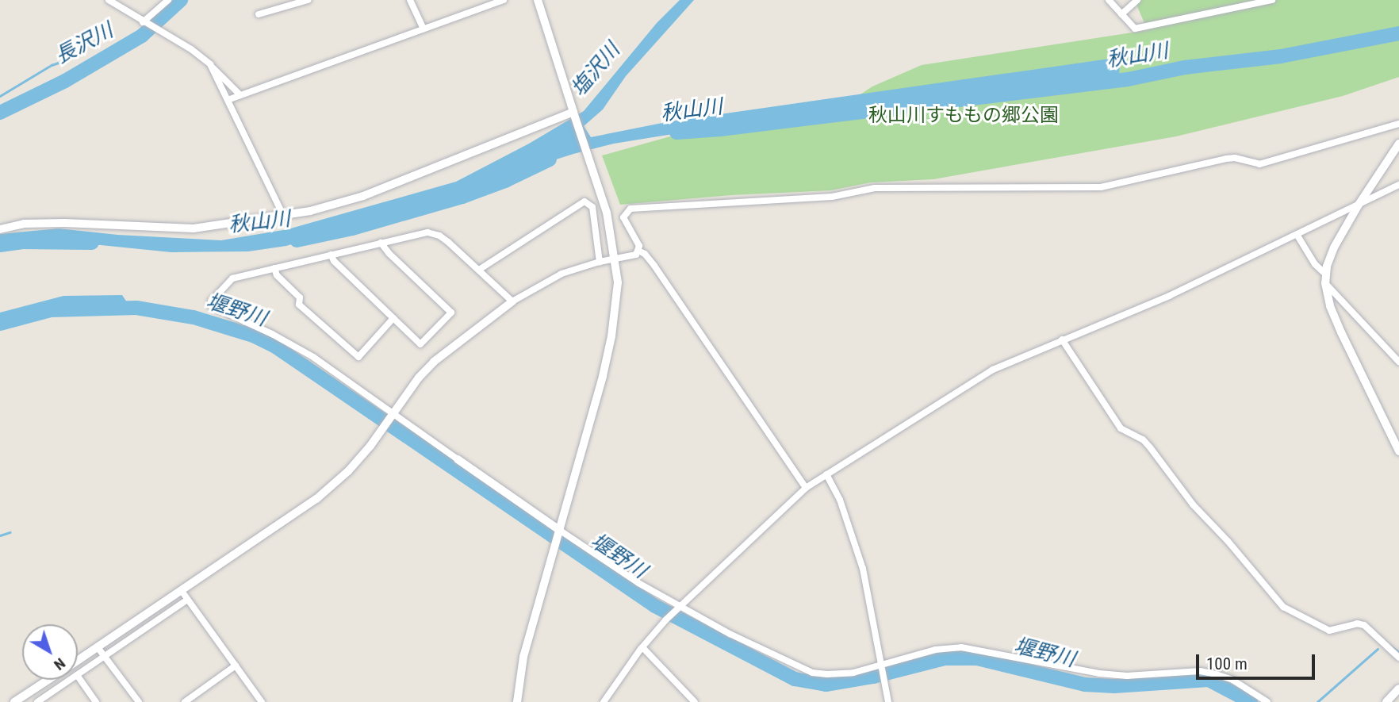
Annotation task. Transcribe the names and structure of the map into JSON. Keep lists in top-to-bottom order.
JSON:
{
  "water": [
    "長沢川",
    "秋山川",
    "塩沢川",
    "堰野川"
  ],
  "parks": ["秋山川すももの郷公園"],
  "scale_bar": "100 m",
  "north": "bottom right"
}
